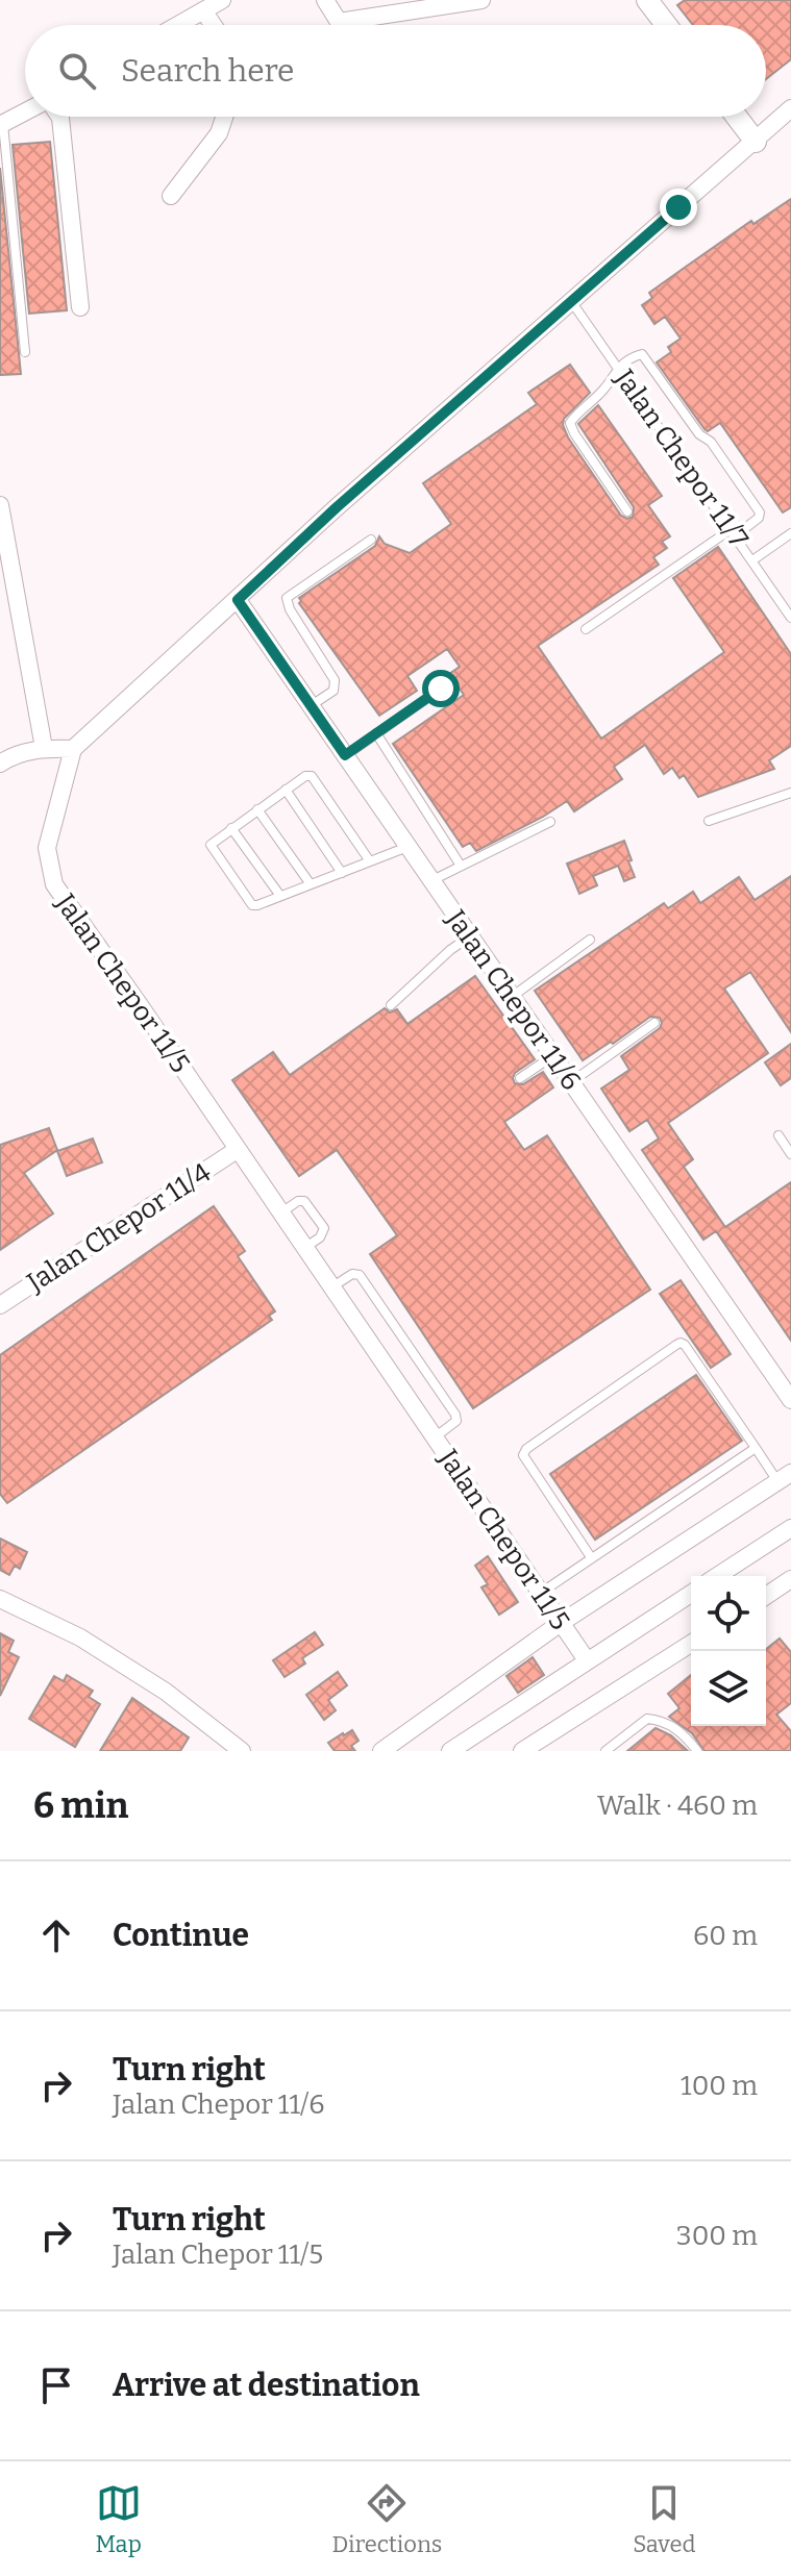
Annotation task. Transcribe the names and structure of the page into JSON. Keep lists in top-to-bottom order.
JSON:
{
  "streets": {
    "street": ["Jalan Chepor 11/5", "Jalan Chepor 11/6", "Jalan Chepor 11/4"],
    "lane": ["Jalan Chepor 11/7"]
  },
  "crossings": [
    ["Jalan Chepor 11/5", "Jalan Chepor 11/4"]
  ],
  "page": {
    "search": "Search here",
    "heading": ["6 min", "Walk · 460 m"],
    "list": [
      ["Continue", "60 m"],
      ["Turn right", "Jalan Chepor 11/6", "100 m"],
      ["Turn right", "Jalan Chepor 11/5", "300 m"],
      "Arrive at destination"
    ],
    "nav": ["Map", "Directions", "Saved"]
  }
}
